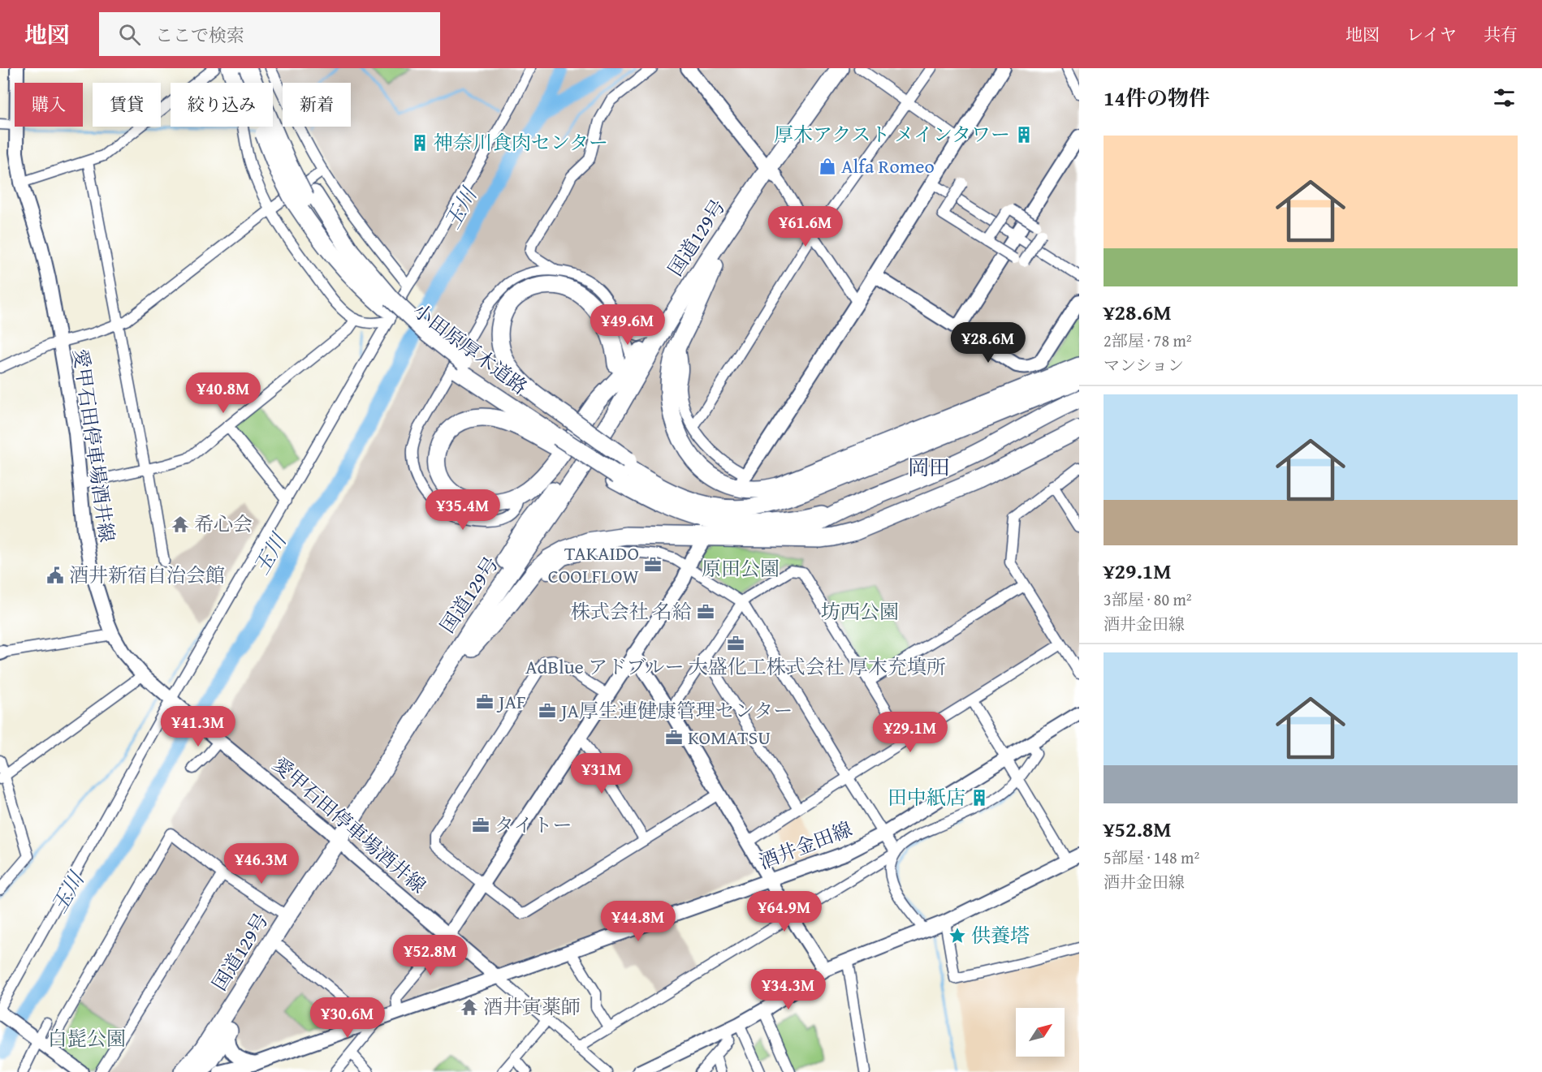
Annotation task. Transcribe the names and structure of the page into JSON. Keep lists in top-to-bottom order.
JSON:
{
  "streets": {
    "highway": ["国道129号", "小田原厚木道路"],
    "street": ["愛甲石田停車場酒井線", "酒井金田線"]
  },
  "crossings": [
    ["国道129号", "愛甲石田停車場酒井線"],
    ["愛甲石田停車場酒井線", "酒井金田線"]
  ],
  "districts": ["岡田"],
  "water": ["玉川"],
  "parks": ["原田公園", "坊西公園", "白髭公園"],
  "places": {
    "building": ["厚木アクスト メインタワー", "神奈川食肉センター", "田中紙店"],
    "shop": ["Alfa Romeo"],
    "temple": ["希心会", "酒井寅薬師"],
    "office": [
      "TAKAIDO COOLFLOW",
      "株式会社 名給",
      "AdBlue アドブルー 大盛化工株式会社 厚木充填所",
      "JAF",
      "JA厚生連健康管理センター",
      "KOMATSU",
      "タイトー"
    ],
    "public building": ["酒井新宿自治会館"],
    "place": ["供養塔"]
  },
  "north": "top right",
  "page": {
    "header": "地図",
    "search": "ここで検索",
    "nav": ["地図", "レイヤ", "共有"],
    "heading": "14件の物件",
    "chip": [
      "購入",
      "賃貸",
      "絞り込み",
      "新着"
    ],
    "list": [
      {
        "name": "¥28.6M",
        "note": "2部屋 · 78 m² · マンション"
      },
      {
        "name": "¥29.1M",
        "note": "3部屋 · 80 m² · 酒井金田線"
      },
      {
        "name": "¥52.8M",
        "note": "5部屋 · 148 m² · 酒井金田線"
      }
    ],
    "price": [
      "¥61.6M",
      "¥49.6M",
      "¥28.6M",
      "¥40.8M",
      "¥35.4M",
      "¥41.3M",
      "¥29.1M",
      "¥31M",
      "¥46.3M",
      "¥64.9M",
      "¥44.8M",
      "¥52.8M",
      "¥34.3M",
      "¥30.6M"
    ]
  }
}
